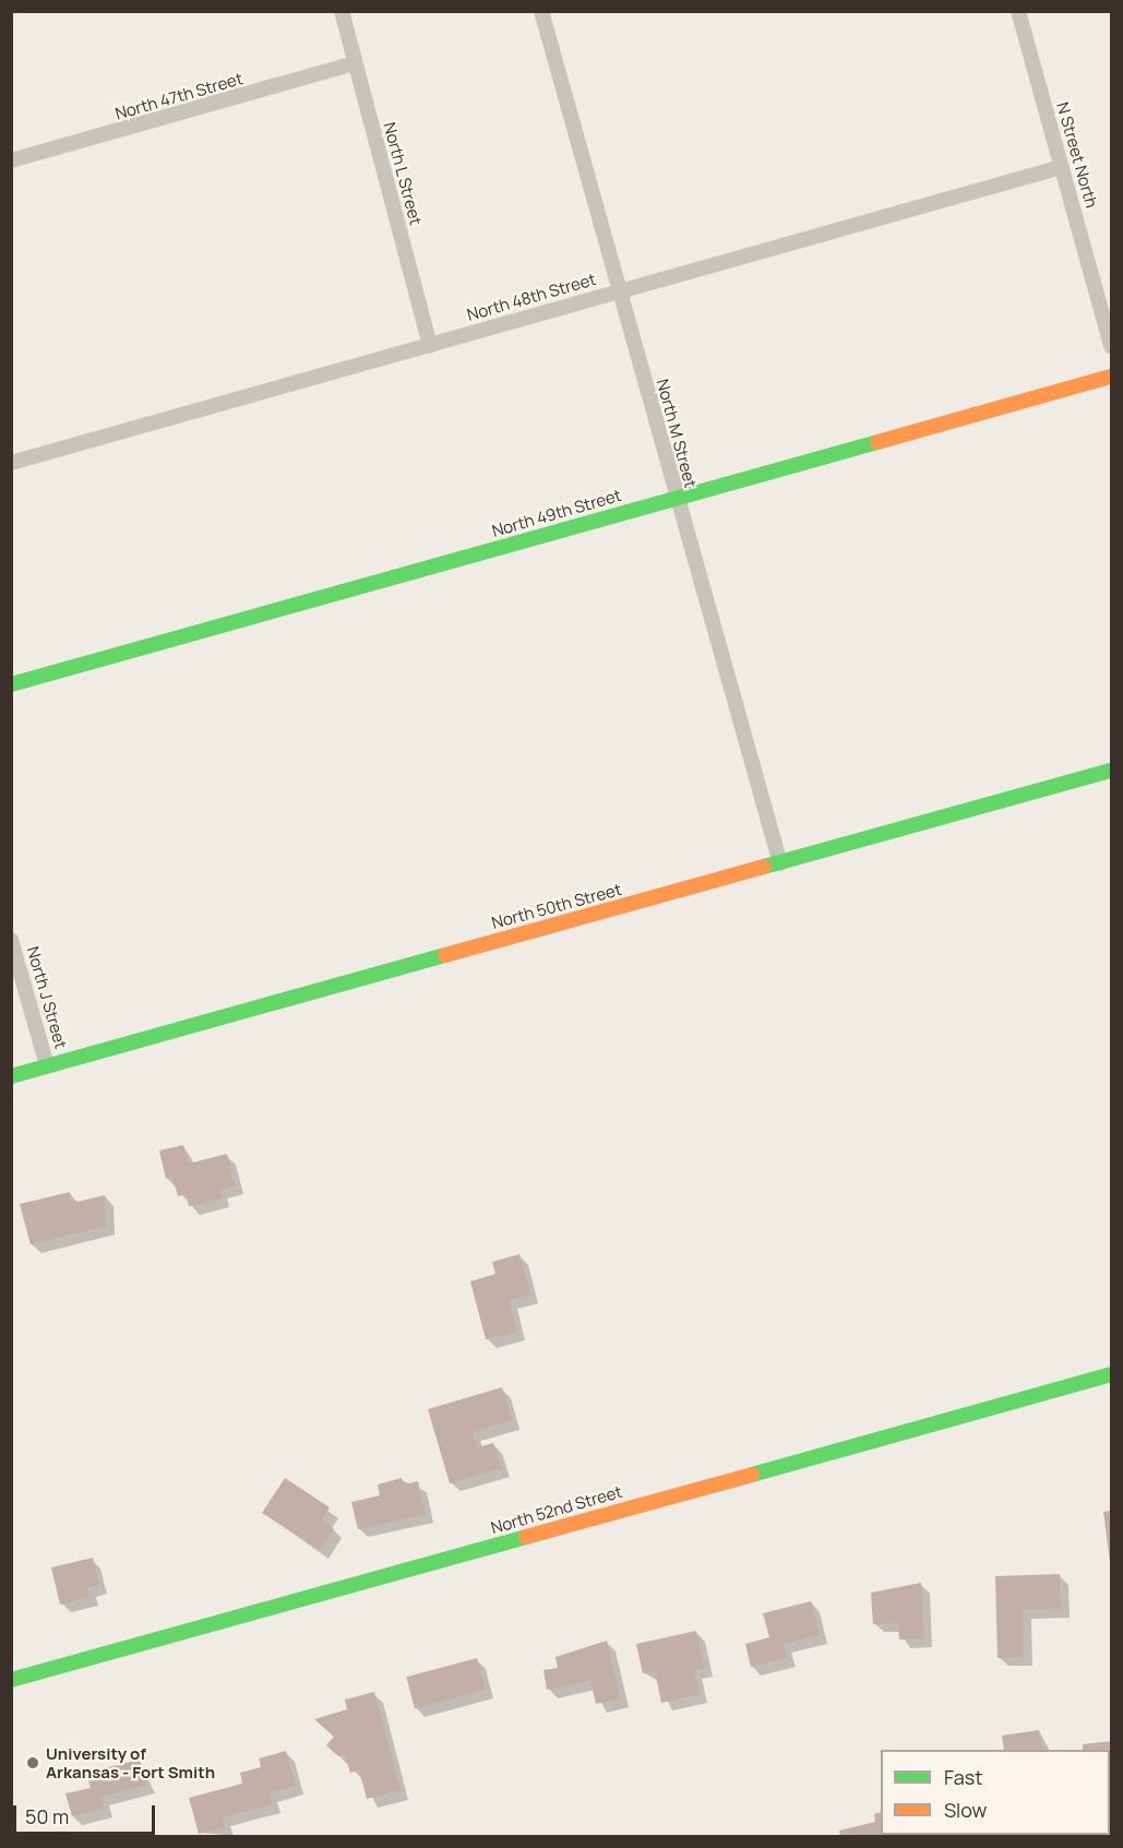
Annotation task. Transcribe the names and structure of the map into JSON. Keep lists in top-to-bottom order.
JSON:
{
  "streets": {
    "street": [
      "North 47th Street",
      "N Street North",
      "North L Street",
      "North 48th Street",
      "North M Street",
      "North 49th Street",
      "North 50th Street",
      "North J Street",
      "North 52nd Street"
    ]
  },
  "crossings": [
    ["North 47th Street", "North L Street"],
    ["N Street North", "North 48th Street"],
    ["North L Street", "North 48th Street"],
    ["North 48th Street", "North M Street"],
    ["North M Street", "North 49th Street"],
    ["North M Street", "North 50th Street"],
    ["North 50th Street", "North J Street"]
  ],
  "places": ["University of Arkansas - Fort Smith"],
  "legend": ["Fast", "Slow"],
  "scale_bar": "50 m"
}
